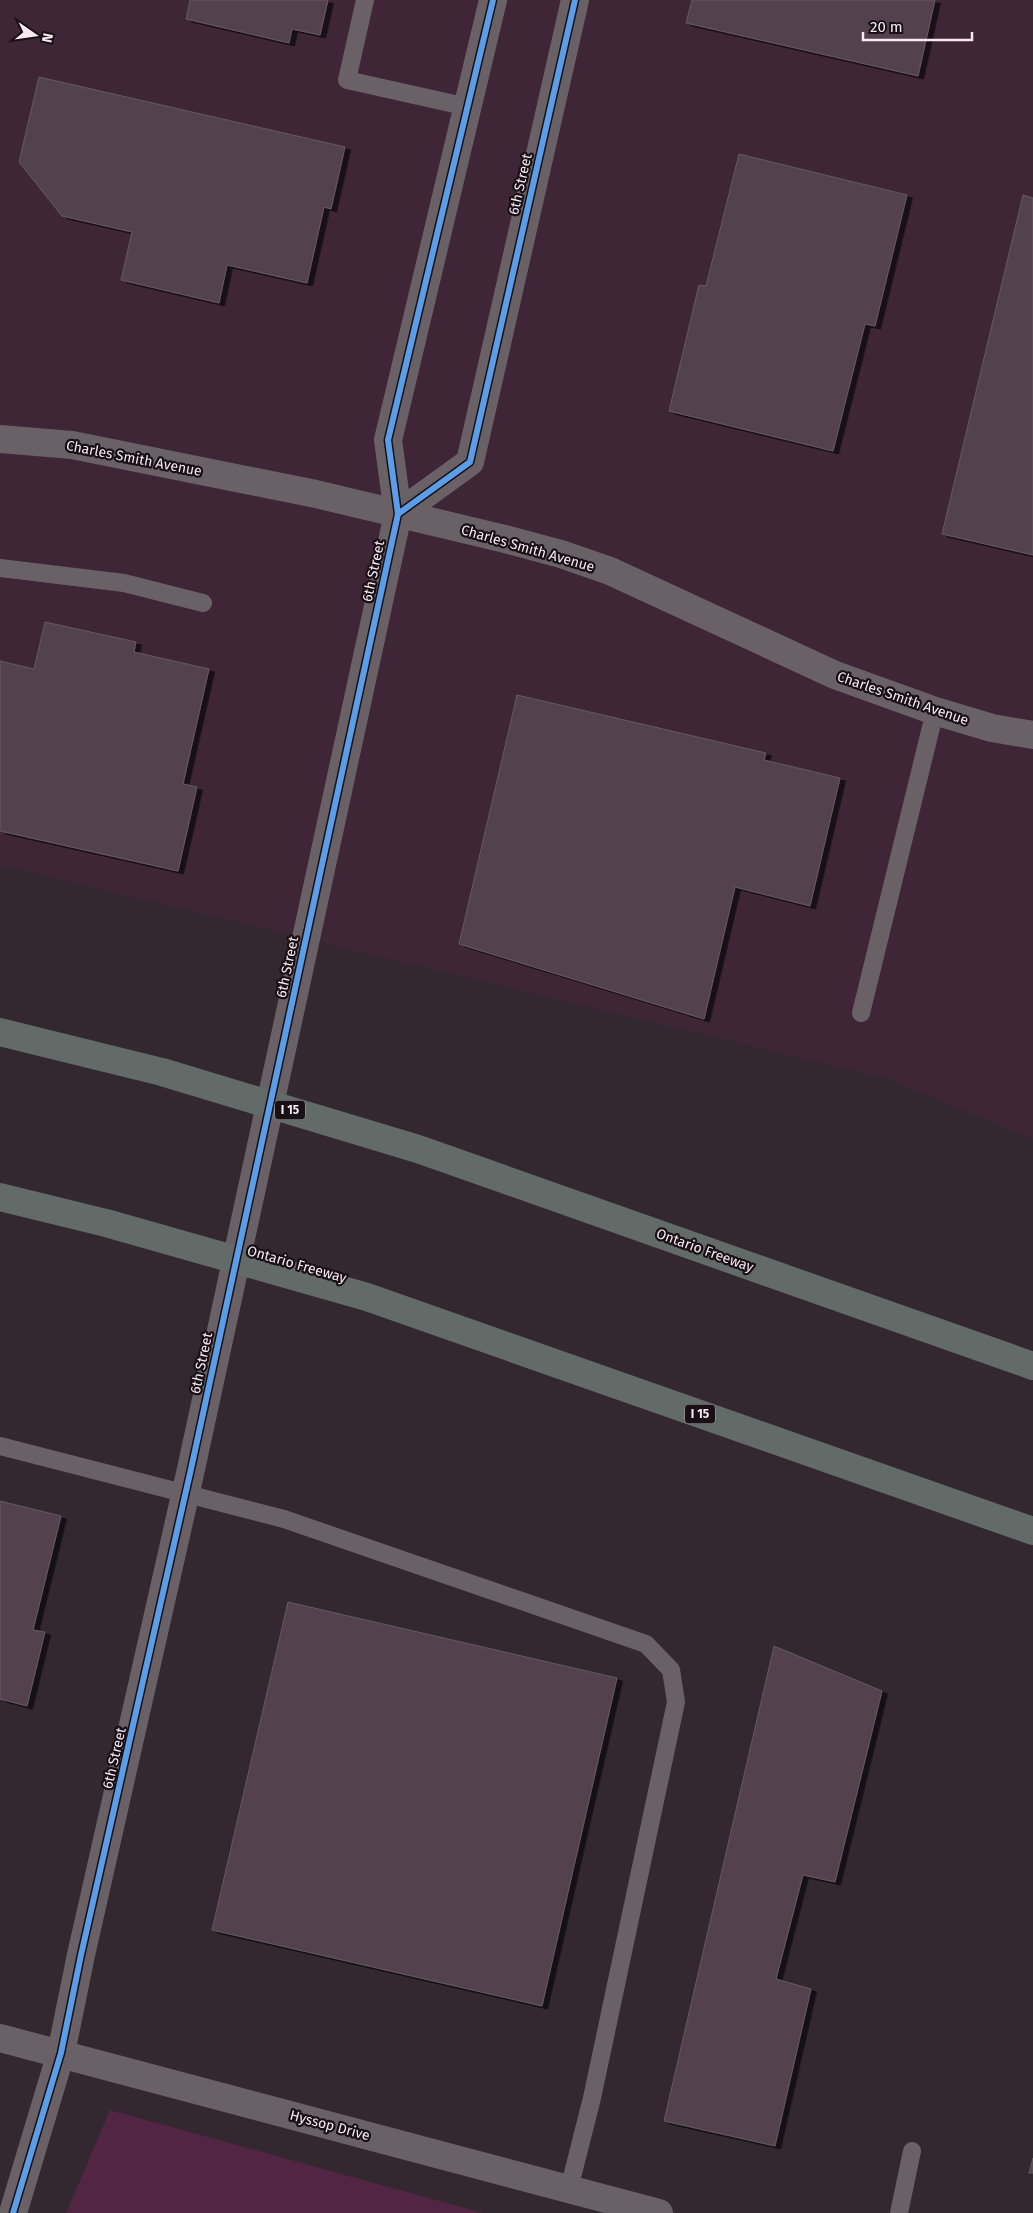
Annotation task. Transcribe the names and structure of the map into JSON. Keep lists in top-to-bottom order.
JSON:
{
  "streets": {
    "highway": ["I 15", "Ontario Freeway"],
    "street": ["6th Street", "Charles Smith Avenue", "Hyssop Drive"]
  },
  "crossings": [
    ["6th Street", "Charles Smith Avenue"],
    ["6th Street", "Hyssop Drive"]
  ],
  "scale_bar": "20 m",
  "north": "right"
}
